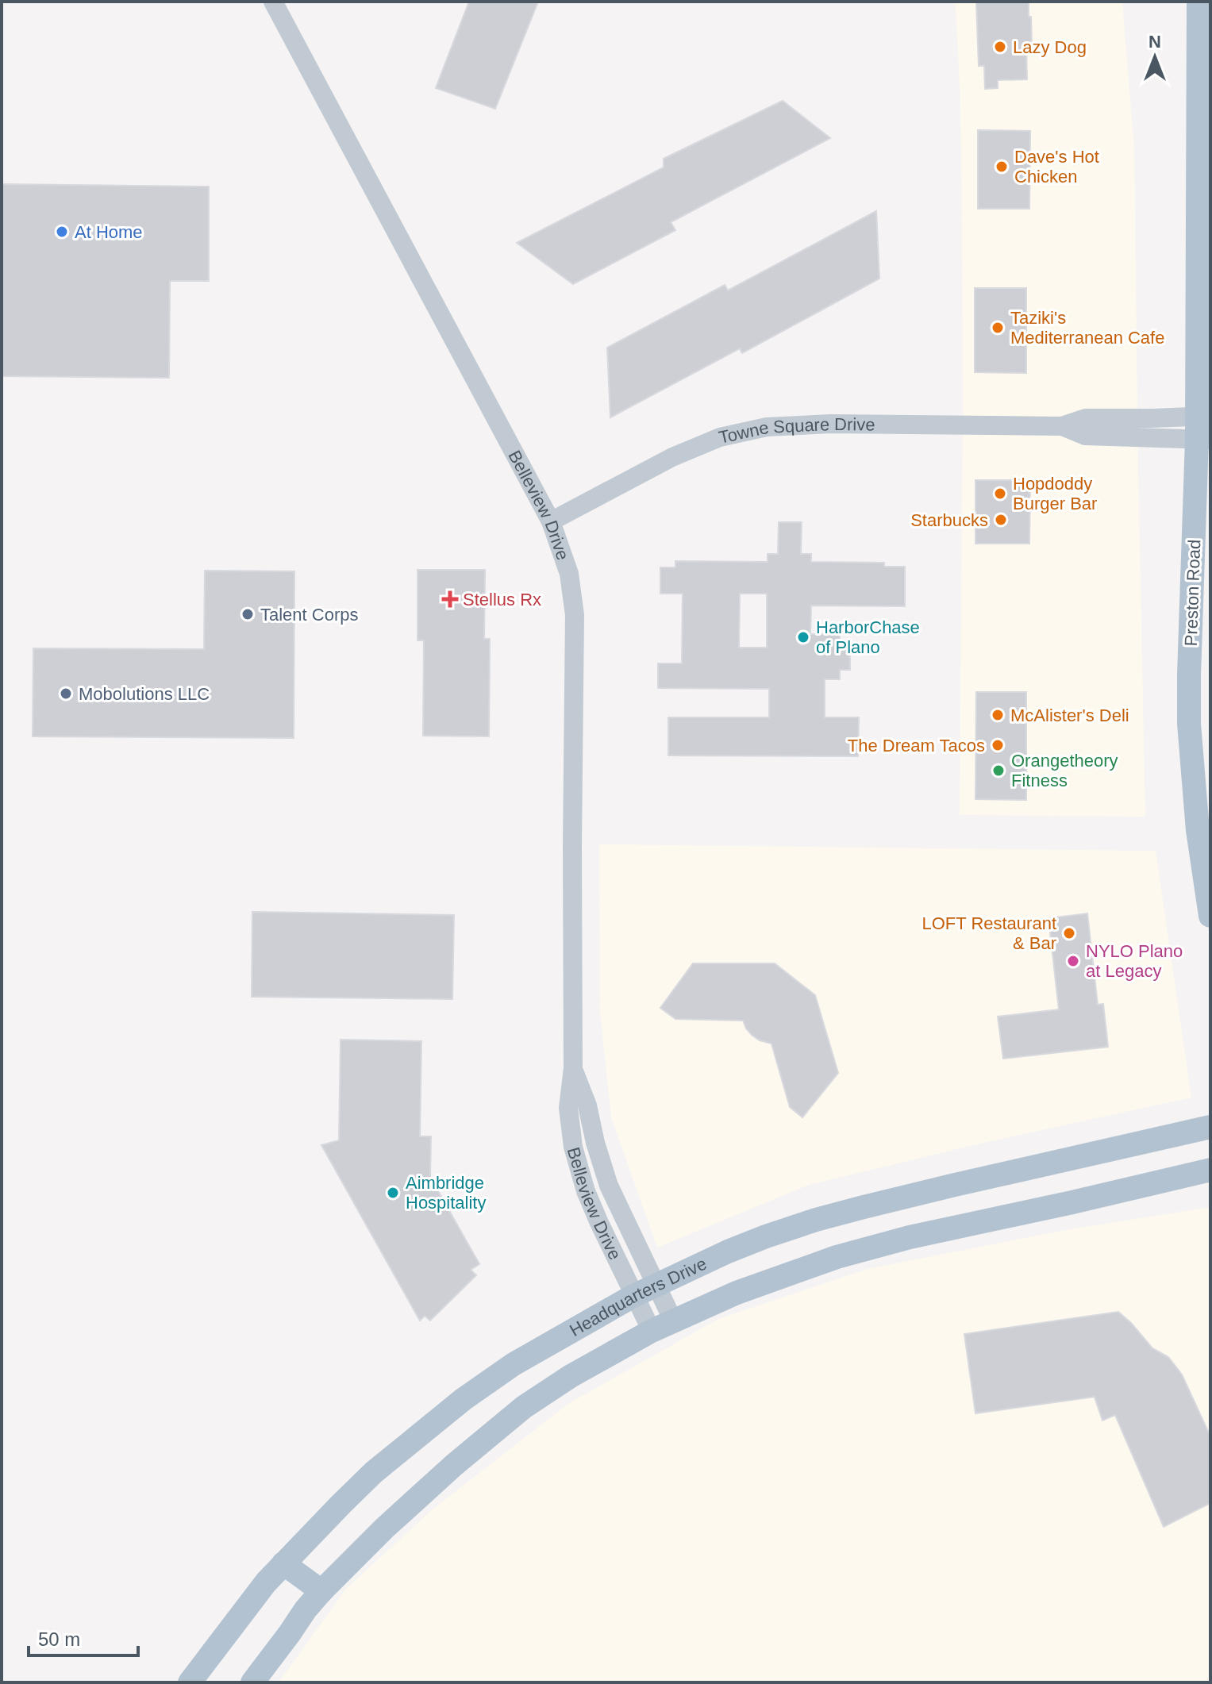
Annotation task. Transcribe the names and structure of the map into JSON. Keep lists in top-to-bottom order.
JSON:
{
  "streets": {
    "main road": ["Preston Road", "Headquarters Drive"],
    "street": ["Towne Square Drive", "Belleview Drive"]
  },
  "crossings": [
    ["Towne Square Drive", "Belleview Drive"],
    ["Towne Square Drive", "Preston Road"],
    ["Belleview Drive", "Headquarters Drive"]
  ],
  "places": {
    "other": [
      "Lazy Dog",
      "Dave's Hot Chicken",
      "At Home",
      "Taziki's Mediterranean Cafe",
      "Hopdoddy Burger Bar",
      "Starbucks",
      "Talent Corps",
      "HarborChase of Plano",
      "Mobolutions LLC",
      "McAlister's Deli",
      "The Dream Tacos",
      "Orangetheory Fitness",
      "LOFT Restaurant & Bar",
      "NYLO Plano at Legacy",
      "Aimbridge Hospitality"
    ],
    "health": ["Stellus Rx"]
  },
  "scale_bar": "50 m",
  "north": "top"
}
